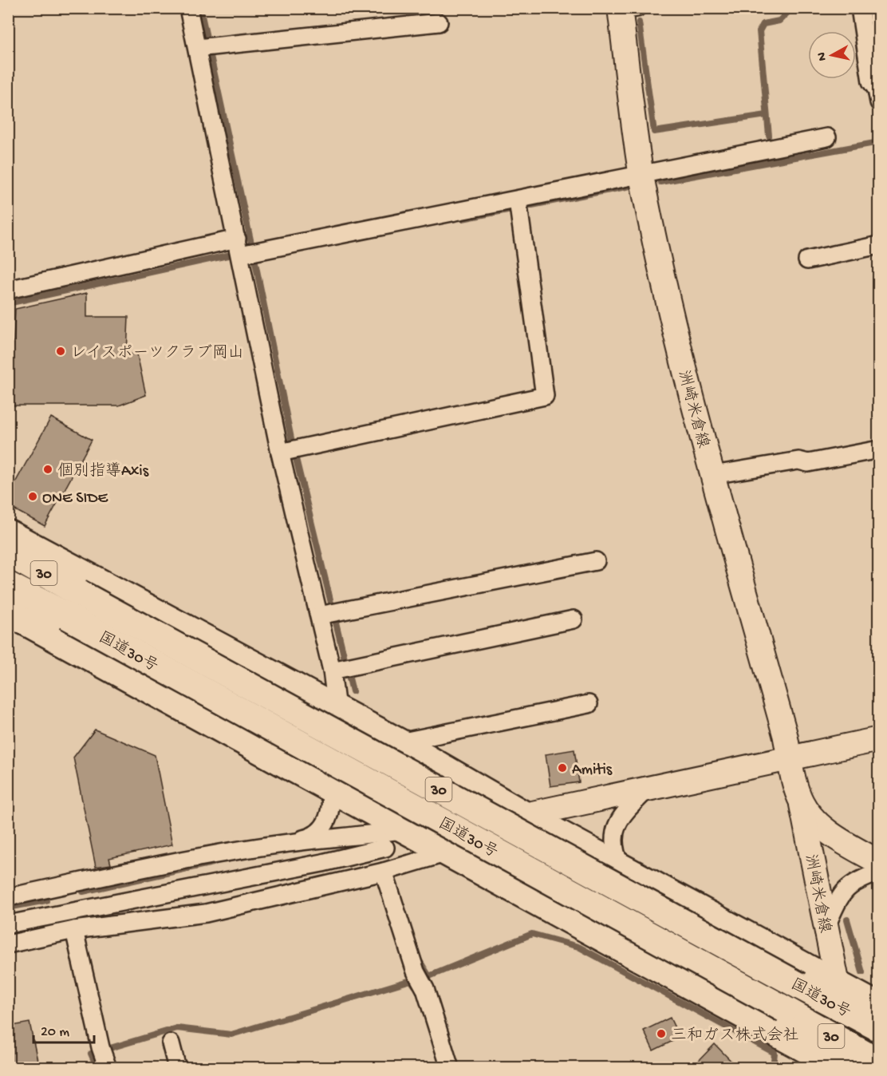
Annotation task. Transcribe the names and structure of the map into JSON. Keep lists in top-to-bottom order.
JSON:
{
  "streets": {
    "highway": ["30", "国道30号"],
    "main road": ["洲崎米倉線"]
  },
  "places": [
    "レイスポーツクラブ岡山",
    "個別指導Axis",
    "ONE SIDE",
    "Amitis",
    "三和ガス株式会社"
  ],
  "scale_bar": "20 m",
  "north": "left"
}
